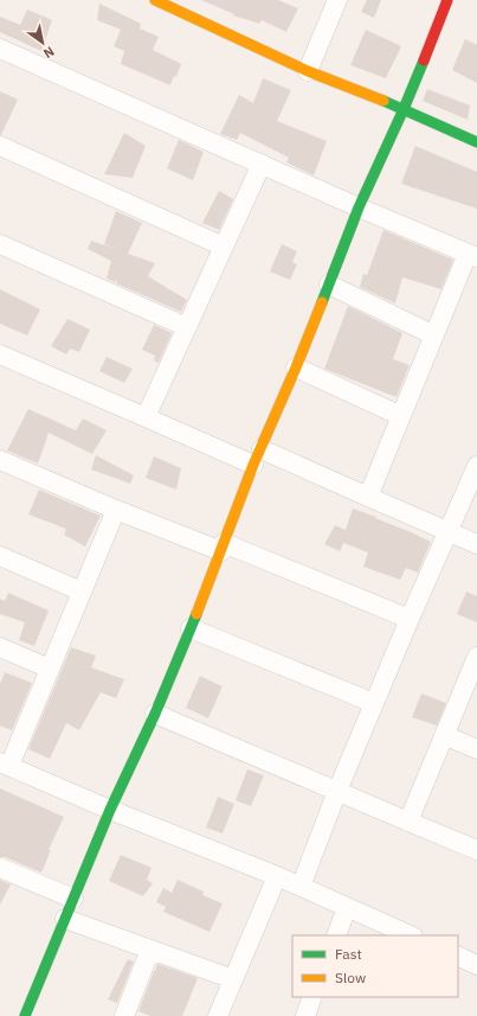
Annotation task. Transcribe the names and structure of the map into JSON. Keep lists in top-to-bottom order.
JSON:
{
  "legend": ["Fast", "Slow"],
  "north": "bottom right"
}
